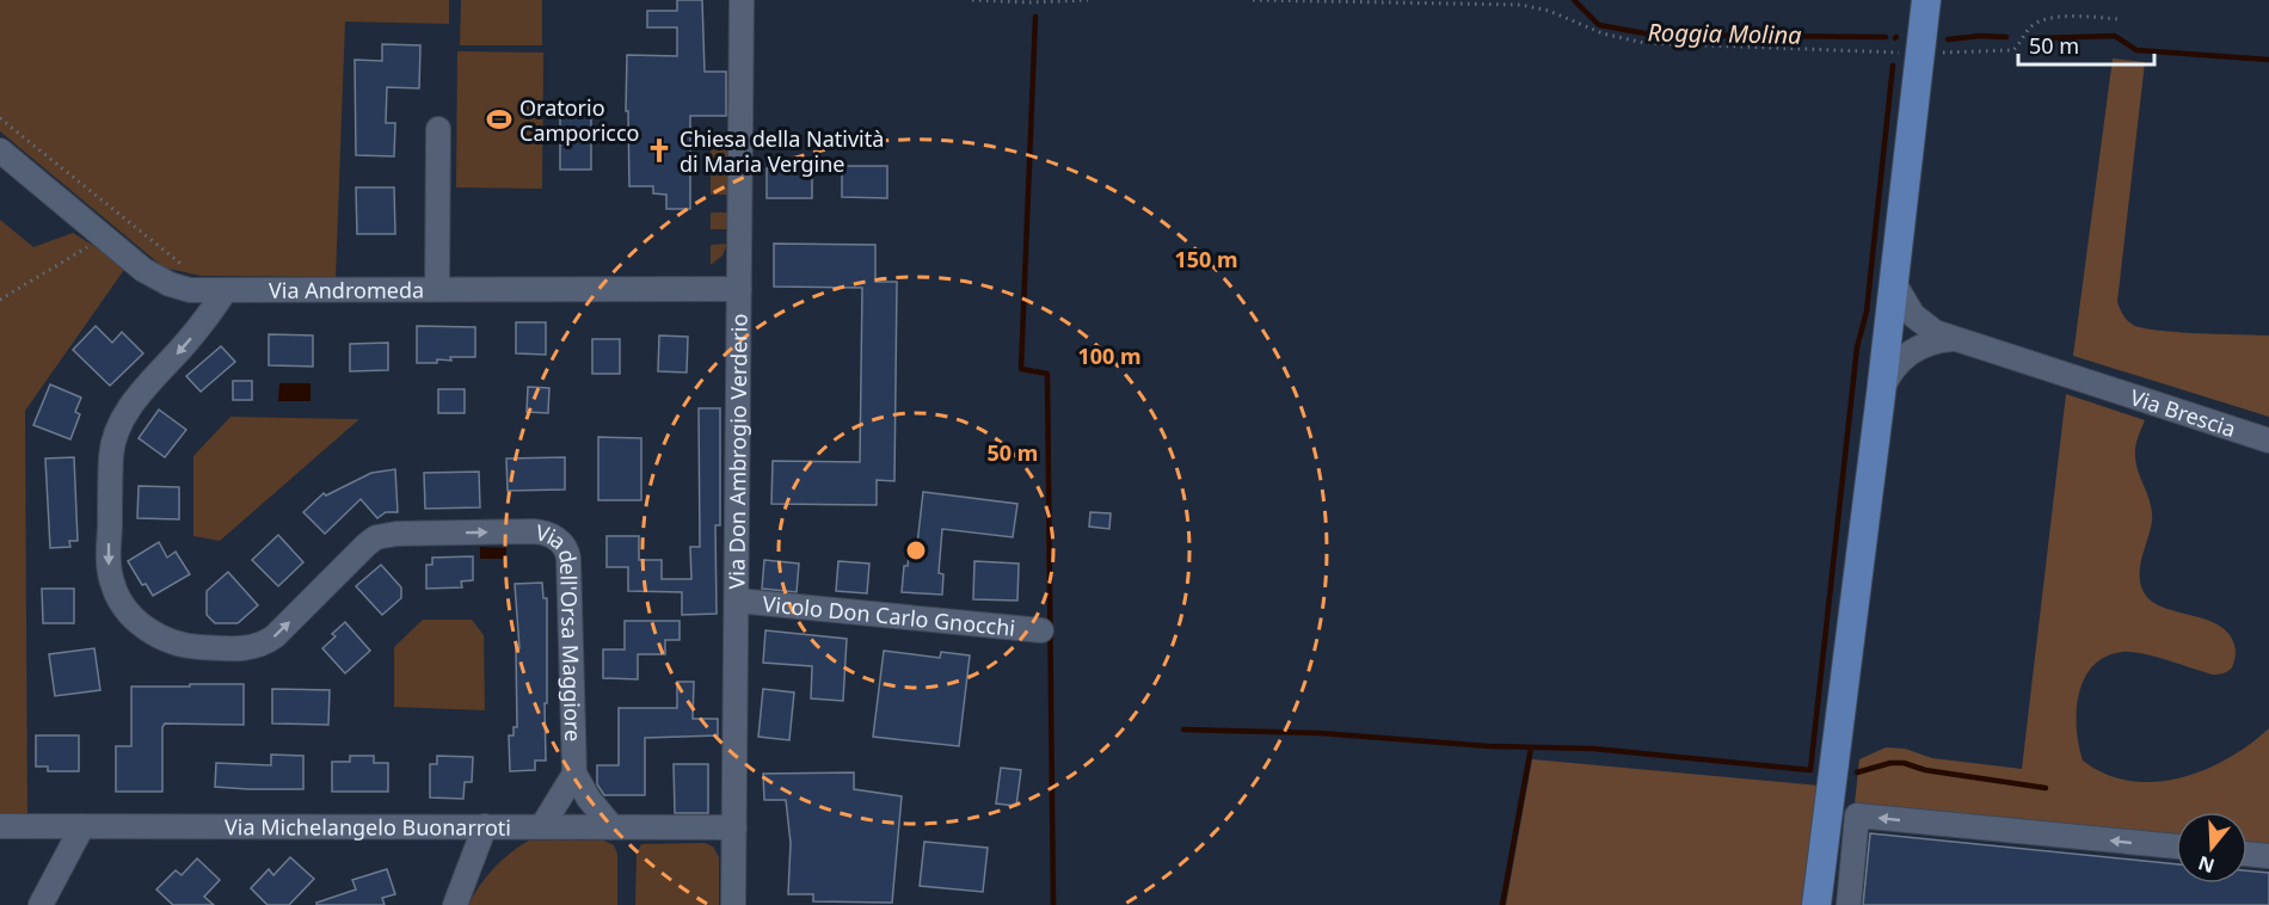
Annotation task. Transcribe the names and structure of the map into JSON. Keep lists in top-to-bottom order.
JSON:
{
  "streets": {
    "street": [
      "Via Andromeda",
      "Via Brescia",
      "Via Don Ambrogio Verderio",
      "Vicolo Don Carlo Gnocchi",
      "Via dell'Orsa Maggiore",
      "Via Michelangelo Buonarroti"
    ]
  },
  "crossings": [
    ["Via Andromeda", "Via Don Ambrogio Verderio"],
    ["Via Andromeda", "Via dell'Orsa Maggiore"],
    ["Via Don Ambrogio Verderio", "Vicolo Don Carlo Gnocchi"],
    ["Via Don Ambrogio Verderio", "Via Michelangelo Buonarroti"],
    ["Via dell'Orsa Maggiore", "Via Michelangelo Buonarroti"]
  ],
  "water": ["Roggia Molina"],
  "places": {
    "sports": ["Oratorio Camporicco"],
    "church": ["Chiesa della Natività di Maria Vergine"]
  },
  "scale_bar": "50 m",
  "north": "bottom",
  "rings": ["150 m", "100 m", "50 m"]
}
